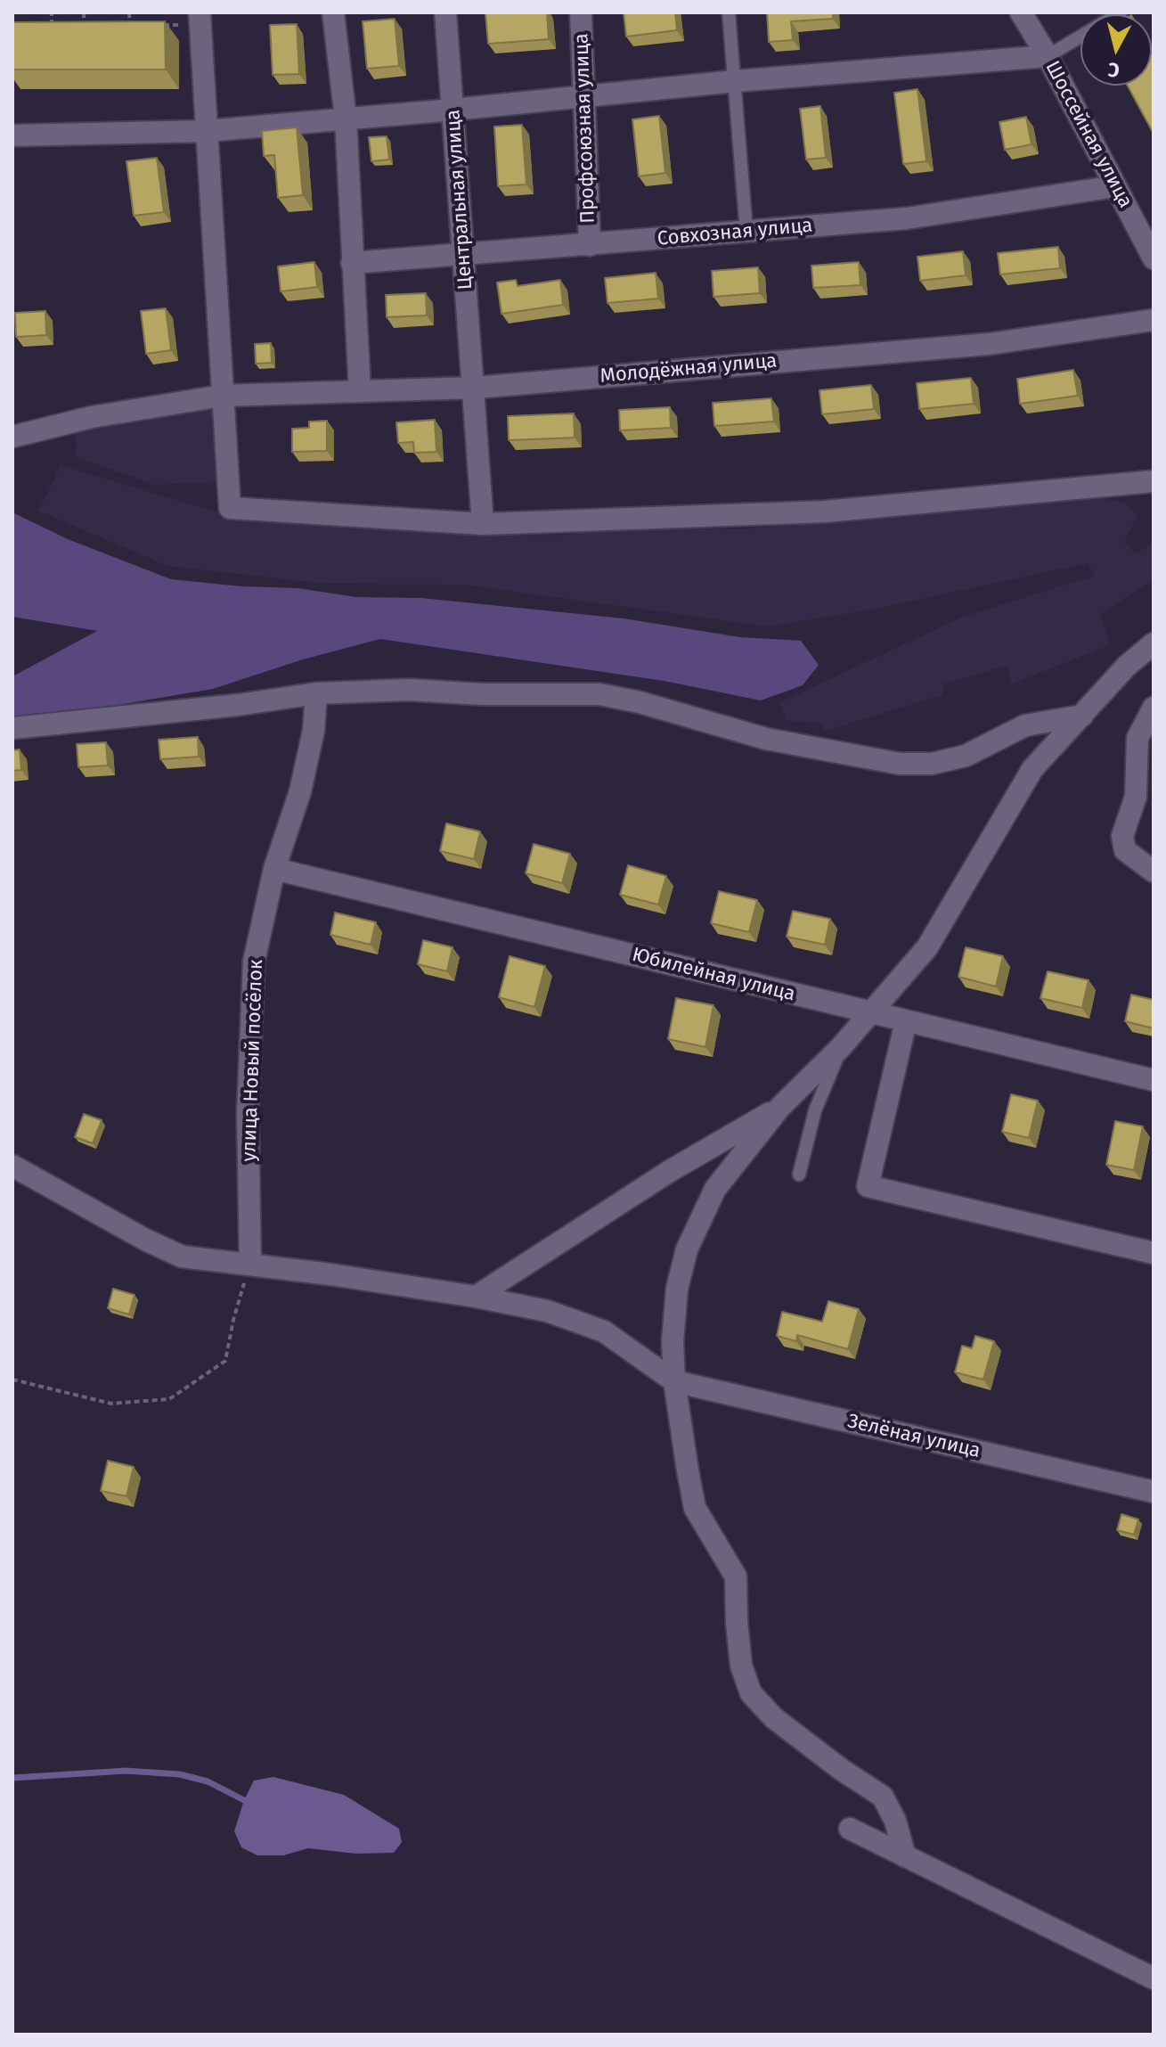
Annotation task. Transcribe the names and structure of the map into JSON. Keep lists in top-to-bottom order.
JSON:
{
  "streets": {
    "street": [
      "Профсоюзная улица",
      "Шоссейная улица",
      "Центральная улица",
      "Совхозная улица",
      "Молодёжная улица",
      "Юбилейная улица",
      "улица Новый посёлок",
      "Зелёная улица"
    ]
  },
  "crossings": [
    ["Профсоюзная улица", "Совхозная улица"],
    ["Шоссейная улица", "Совхозная улица"],
    ["Центральная улица", "Совхозная улица"],
    ["Центральная улица", "Молодёжная улица"],
    ["Юбилейная улица", "улица Новый посёлок"]
  ],
  "north": "bottom"
}
